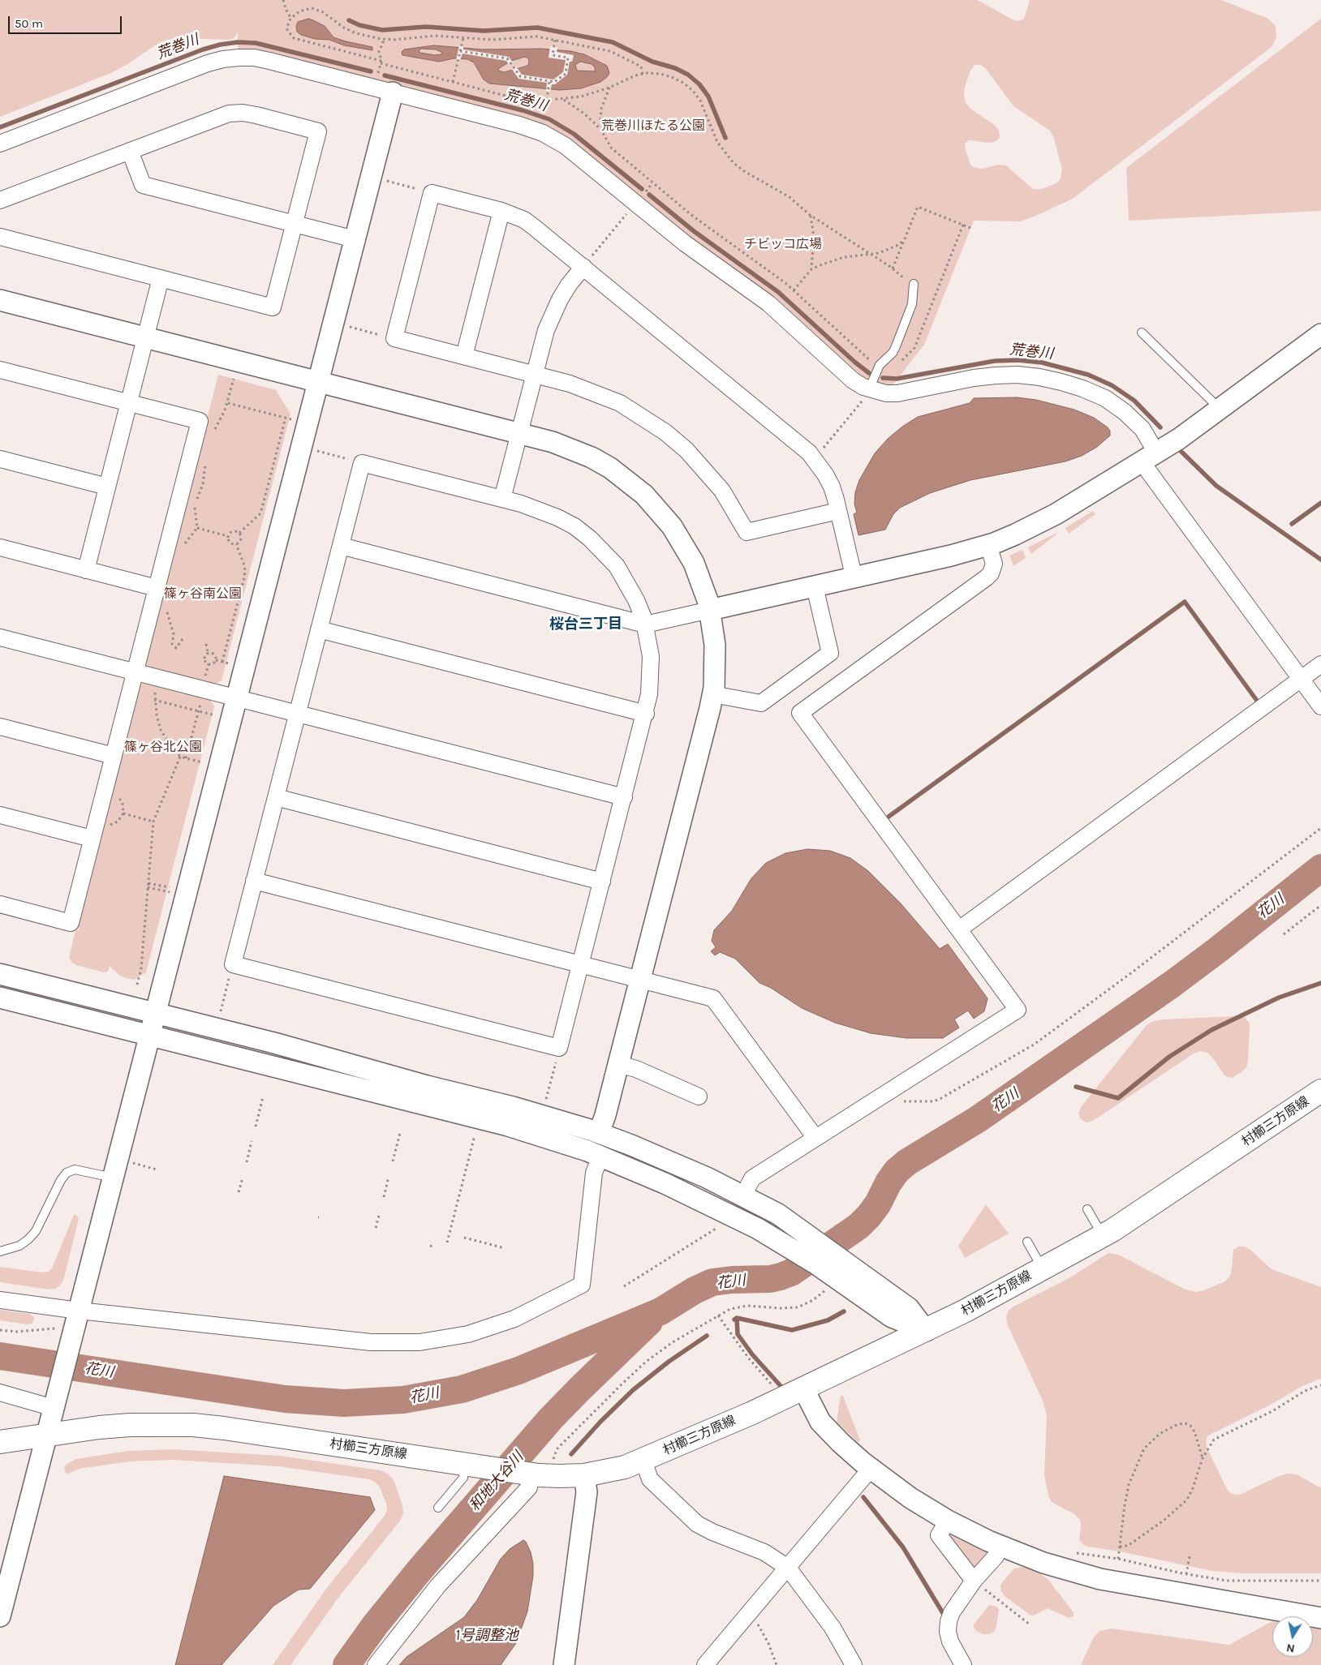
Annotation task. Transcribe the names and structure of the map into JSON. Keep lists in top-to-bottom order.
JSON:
{
  "streets": {
    "main road": ["村櫛三方原線"]
  },
  "districts": ["桜台三丁目"],
  "water": [
    "荒巻川",
    "花川",
    "和地大谷川",
    "1号調整池"
  ],
  "parks": [
    "荒巻川ほたる公園",
    "チビッコ広場",
    "篠ヶ谷南公園",
    "篠ヶ谷北公園"
  ],
  "scale_bar": "50 m",
  "north": "bottom"
}
